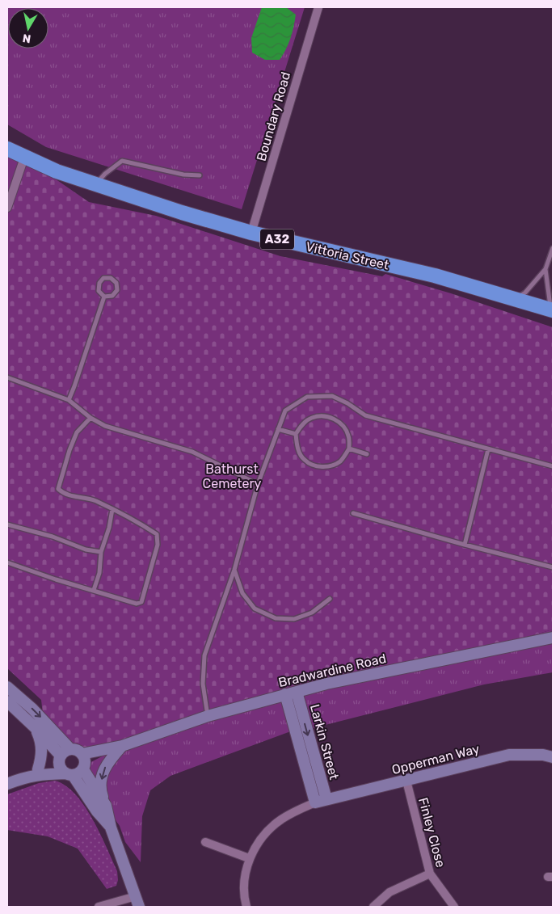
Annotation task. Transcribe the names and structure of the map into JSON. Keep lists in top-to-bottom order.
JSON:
{
  "streets": {
    "highway": ["A32", "Vittoria Street"],
    "main road": ["Bradwardine Road", "Larkin Street", "Opperman Way"],
    "street": ["Boundary Road", "Finley Close"]
  },
  "crossings": [
    ["Boundary Road", "Vittoria Street"],
    ["Bradwardine Road", "Larkin Street"],
    ["Larkin Street", "Opperman Way"],
    ["Opperman Way", "Finley Close"]
  ],
  "parks": ["Bathurst Cemetery"],
  "north": "bottom"
}
